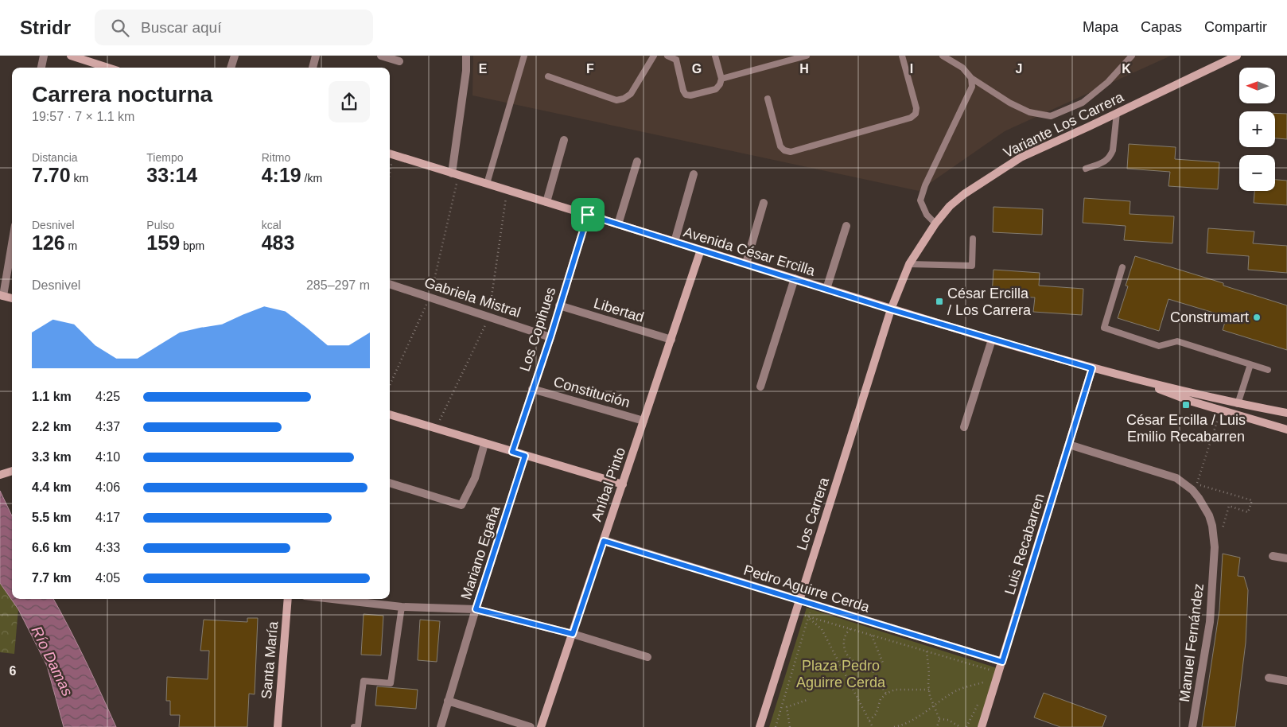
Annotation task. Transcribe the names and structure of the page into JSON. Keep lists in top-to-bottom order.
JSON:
{
  "streets": {
    "street": [
      "Variante Los Carrera",
      "Avenida César Ercilla",
      "Gabriela Mistral",
      "Libertad",
      "Los Copihues",
      "Constitución",
      "Aníbal Pinto",
      "Los Carrera",
      "Luis Recabarren",
      "Mariano Egaña",
      "Pedro Aguirre Cerda",
      "Manuel Fernández",
      "Santa María"
    ]
  },
  "crossings": [
    ["Variante Los Carrera", "Avenida César Ercilla"],
    ["Variante Los Carrera", "Los Carrera"],
    ["Avenida César Ercilla", "Los Copihues"],
    ["Avenida César Ercilla", "Aníbal Pinto"],
    ["Avenida César Ercilla", "Los Carrera"],
    ["Avenida César Ercilla", "Luis Recabarren"],
    ["Gabriela Mistral", "Los Copihues"],
    ["Libertad", "Los Copihues"],
    ["Libertad", "Aníbal Pinto"],
    ["Los Copihues", "Constitución"],
    ["Constitución", "Aníbal Pinto"],
    ["Aníbal Pinto", "Pedro Aguirre Cerda"],
    ["Los Carrera", "Pedro Aguirre Cerda"],
    ["Luis Recabarren", "Pedro Aguirre Cerda"],
    ["Luis Recabarren", "Manuel Fernández"]
  ],
  "water": ["Río Damas"],
  "parks": ["Plaza Pedro Aguirre Cerda"],
  "places": {
    "transit": ["César Ercilla / Los Carrera", "César Ercilla / Luis Emilio Recabarren"],
    "other": ["Construmart"]
  },
  "north": "left",
  "page": {
    "header": "Stridr",
    "search": "Buscar aquí",
    "nav": ["Mapa", "Capas", "Compartir"],
    "map_buttons": ["+", "−"],
    "heading": ["Carrera nocturna", "19:57 · 7 × 1.1 km"],
    "stats": [
      ["Distancia", "7.70 km"],
      ["Tiempo", "33:14"],
      ["Ritmo", "4:19 /km"],
      ["Desnivel", "126 m"],
      ["Pulso", "159 bpm"],
      ["kcal", "483"]
    ],
    "chart": ["Desnivel", "285–297 m"],
    "list": [
      {
        "name": "1.1 km",
        "note": "4:25"
      },
      {
        "name": "2.2 km",
        "note": "4:37"
      },
      {
        "name": "3.3 km",
        "note": "4:10"
      },
      {
        "name": "4.4 km",
        "note": "4:06"
      },
      {
        "name": "5.5 km",
        "note": "4:17"
      },
      {
        "name": "6.6 km",
        "note": "4:33"
      },
      {
        "name": "7.7 km",
        "note": "4:05"
      }
    ]
  },
  "grid": {
    "columns": [
      "E",
      "F",
      "G",
      "H",
      "I",
      "J",
      "K"
    ],
    "rows": ["6"]
  }
}
